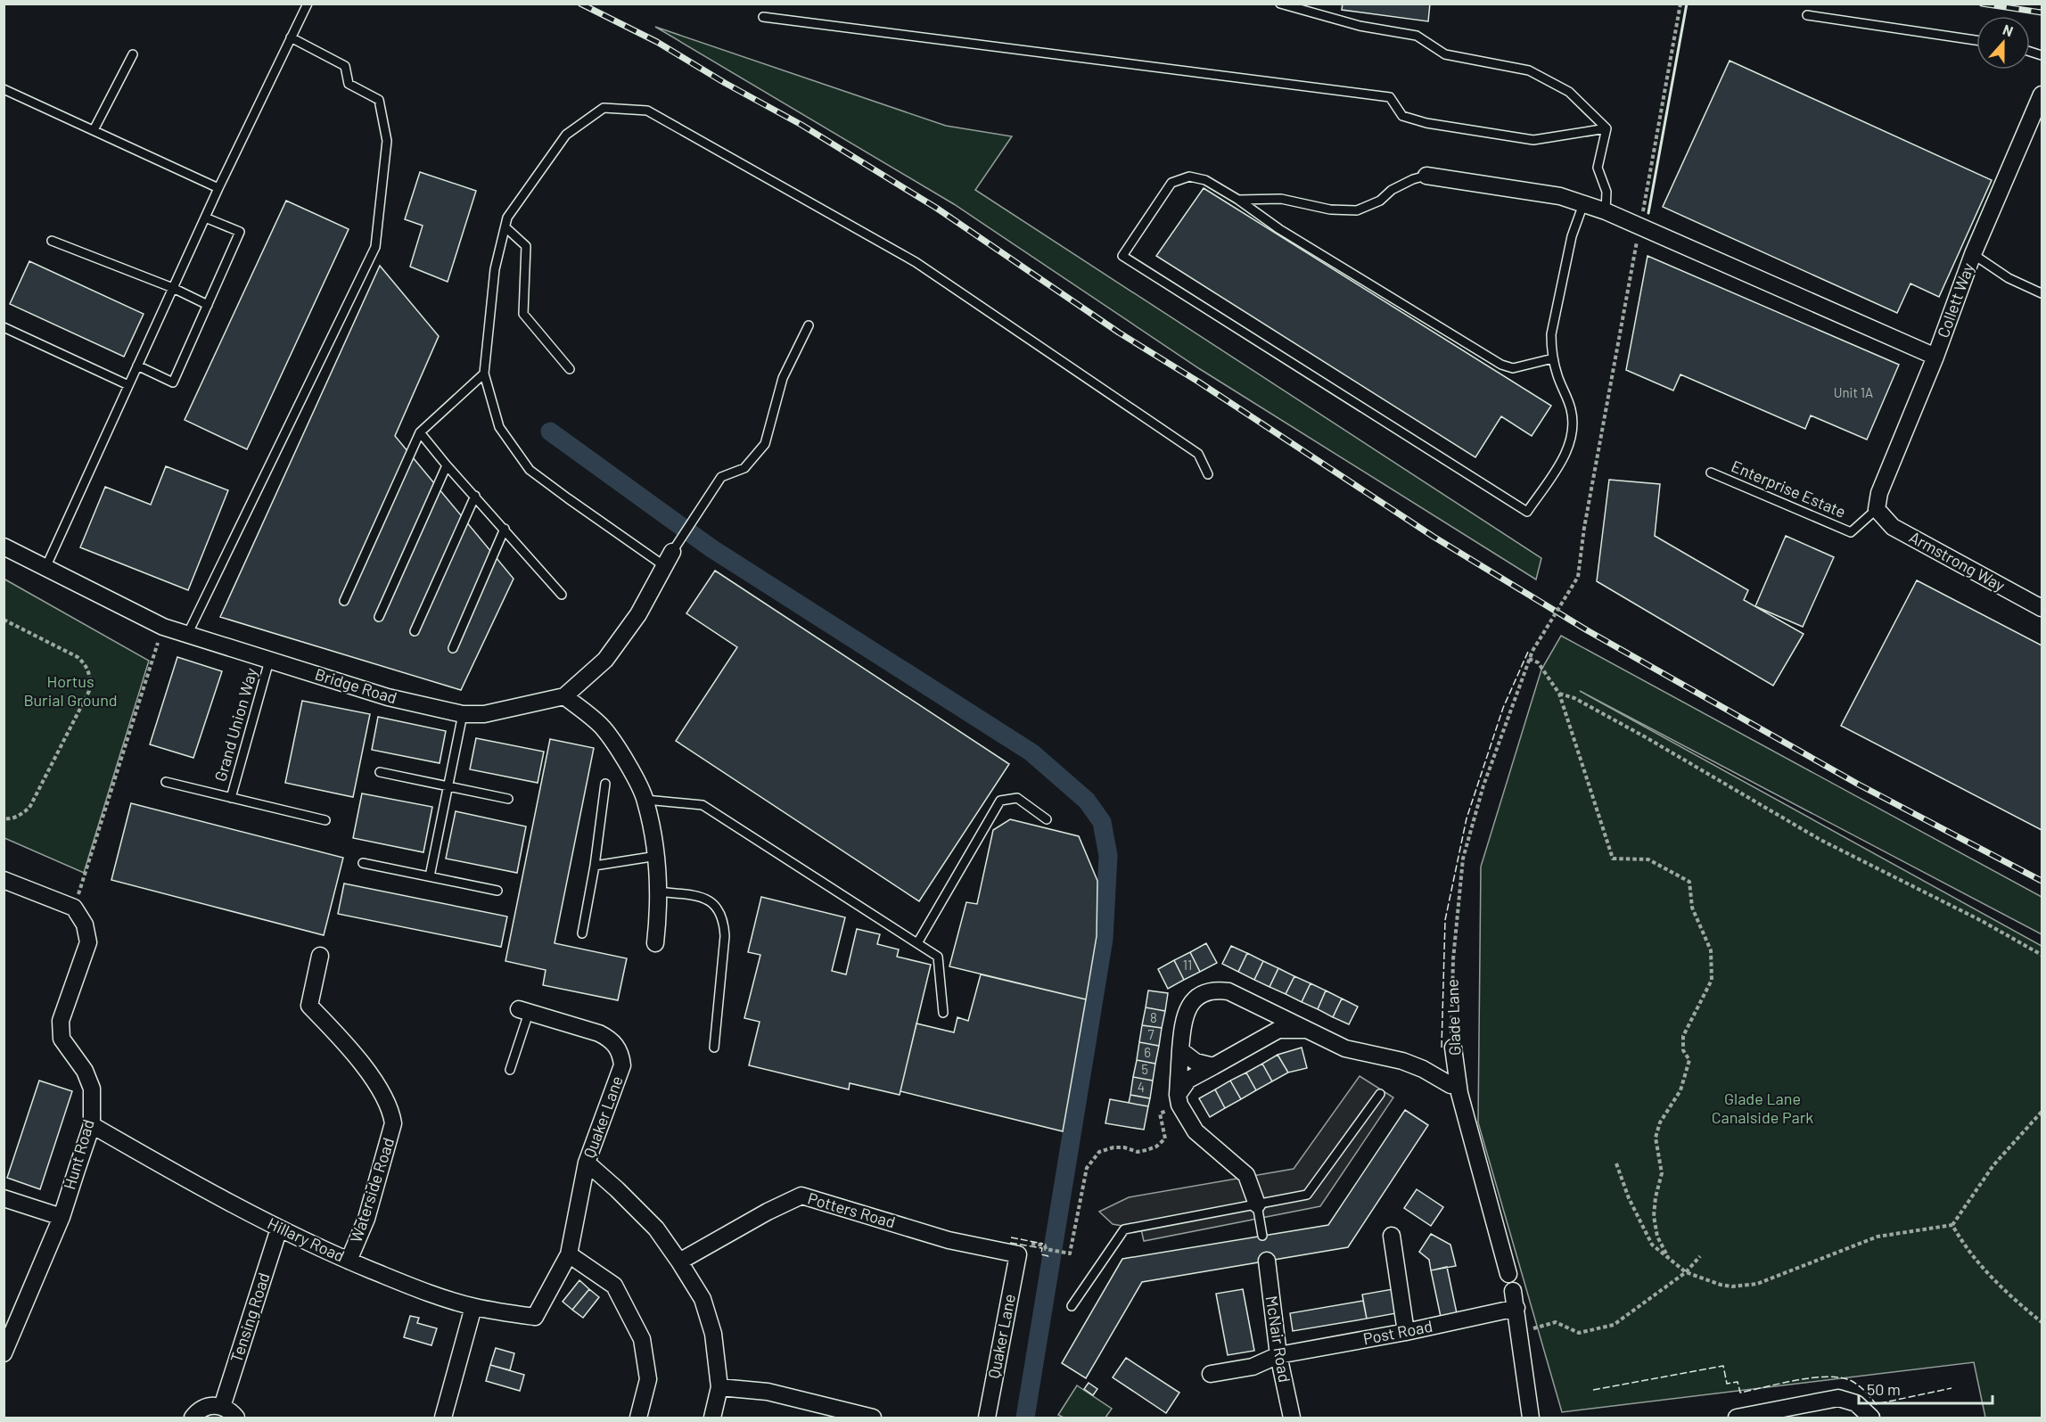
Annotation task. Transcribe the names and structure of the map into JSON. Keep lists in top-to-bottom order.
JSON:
{
  "streets": {
    "street": [
      "Collett Way",
      "Armstrong Way",
      "Bridge Road",
      "Glade Lane",
      "Quaker Lane",
      "Hunt Road",
      "Waterside Road",
      "Potters Road",
      "Hillary Road",
      "Tensing Road",
      "Post Road",
      "McNair Road"
    ],
    "lane": ["Enterprise Estate", "Grand Union Way"]
  },
  "crossings": [
    ["Collett Way", "Enterprise Estate"],
    ["Collett Way", "Armstrong Way"],
    ["Enterprise Estate", "Armstrong Way"],
    ["Bridge Road", "Grand Union Way"],
    ["Glade Lane", "Post Road"],
    ["Quaker Lane", "Potters Road"],
    ["Quaker Lane", "Hillary Road"],
    ["Hunt Road", "Hillary Road"],
    ["Waterside Road", "Hillary Road"],
    ["Hillary Road", "Tensing Road"],
    ["Post Road", "McNair Road"]
  ],
  "parks": ["Hortus Burial Ground", "Glade Lane Canalside Park"],
  "house_numbers": [
    "Unit 1A",
    "11",
    "8",
    "7",
    "6",
    "5",
    "4"
  ],
  "scale_bar": "50 m",
  "north": "top"
}
